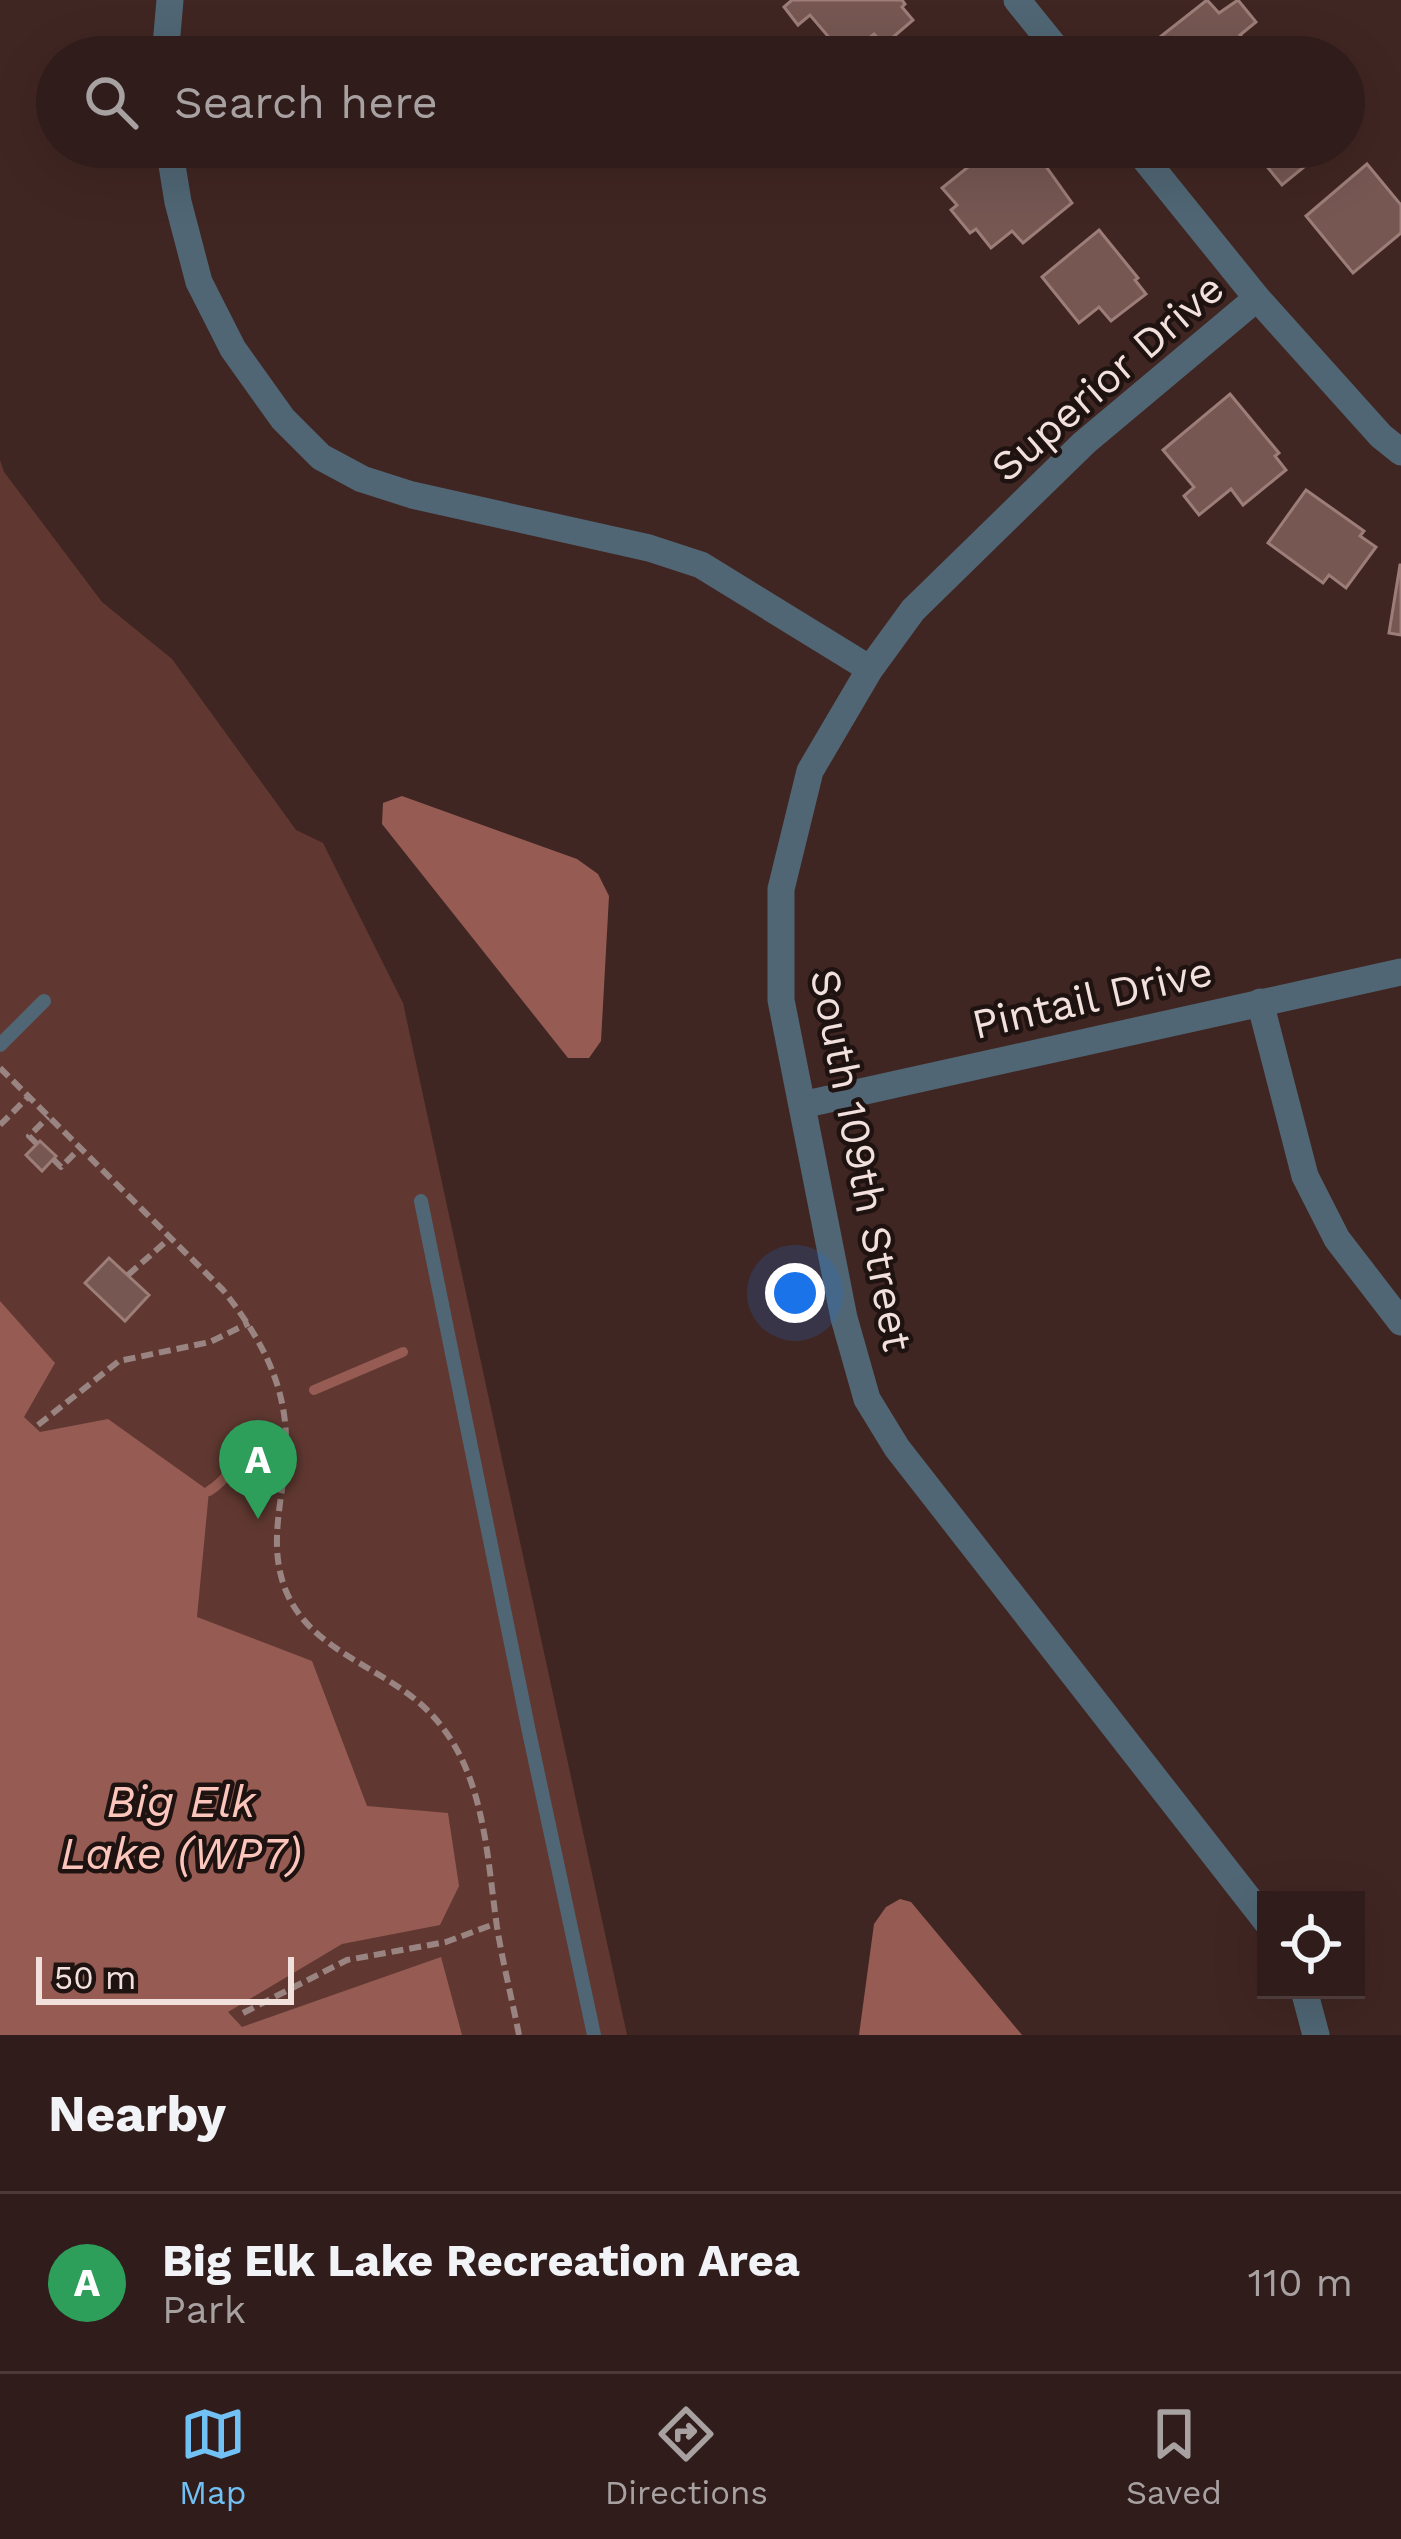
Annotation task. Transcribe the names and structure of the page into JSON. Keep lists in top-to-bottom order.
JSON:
{
  "streets": {
    "street": ["Superior Drive", "Pintail Drive", "South 109th Street"]
  },
  "crossings": [
    ["Superior Drive", "South 109th Street"],
    ["Pintail Drive", "South 109th Street"]
  ],
  "water": ["Big Elk Lake (WP7)"],
  "scale_bar": "50 m",
  "page": {
    "search": "Search here",
    "pins": "A",
    "scale": "50 m",
    "heading": "Nearby",
    "list": [
      {
        "mark": "A",
        "name": "Big Elk Lake Recreation Area",
        "note": "Park",
        "value": "110 m"
      }
    ],
    "nav": ["Map", "Directions", "Saved"]
  }
}
